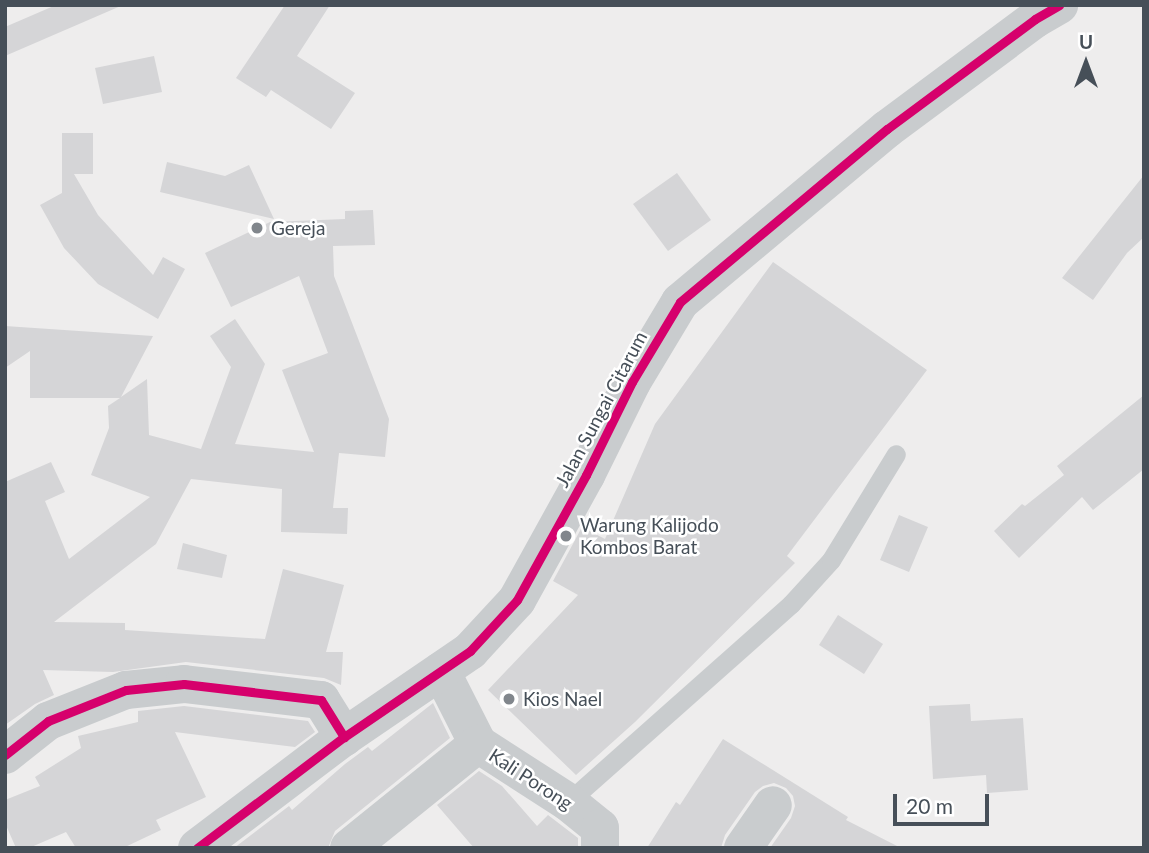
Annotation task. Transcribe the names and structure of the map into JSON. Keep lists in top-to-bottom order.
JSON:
{
  "streets": {
    "street": ["Jalan Sungai Citarum", "Kali Porong"]
  },
  "crossings": [
    ["Jalan Sungai Citarum", "Kali Porong"]
  ],
  "places": ["Gereja", "Warung Kalijodo Kombos Barat", "Kios Nael"],
  "scale_bar": "20 m",
  "north": "top"
}
